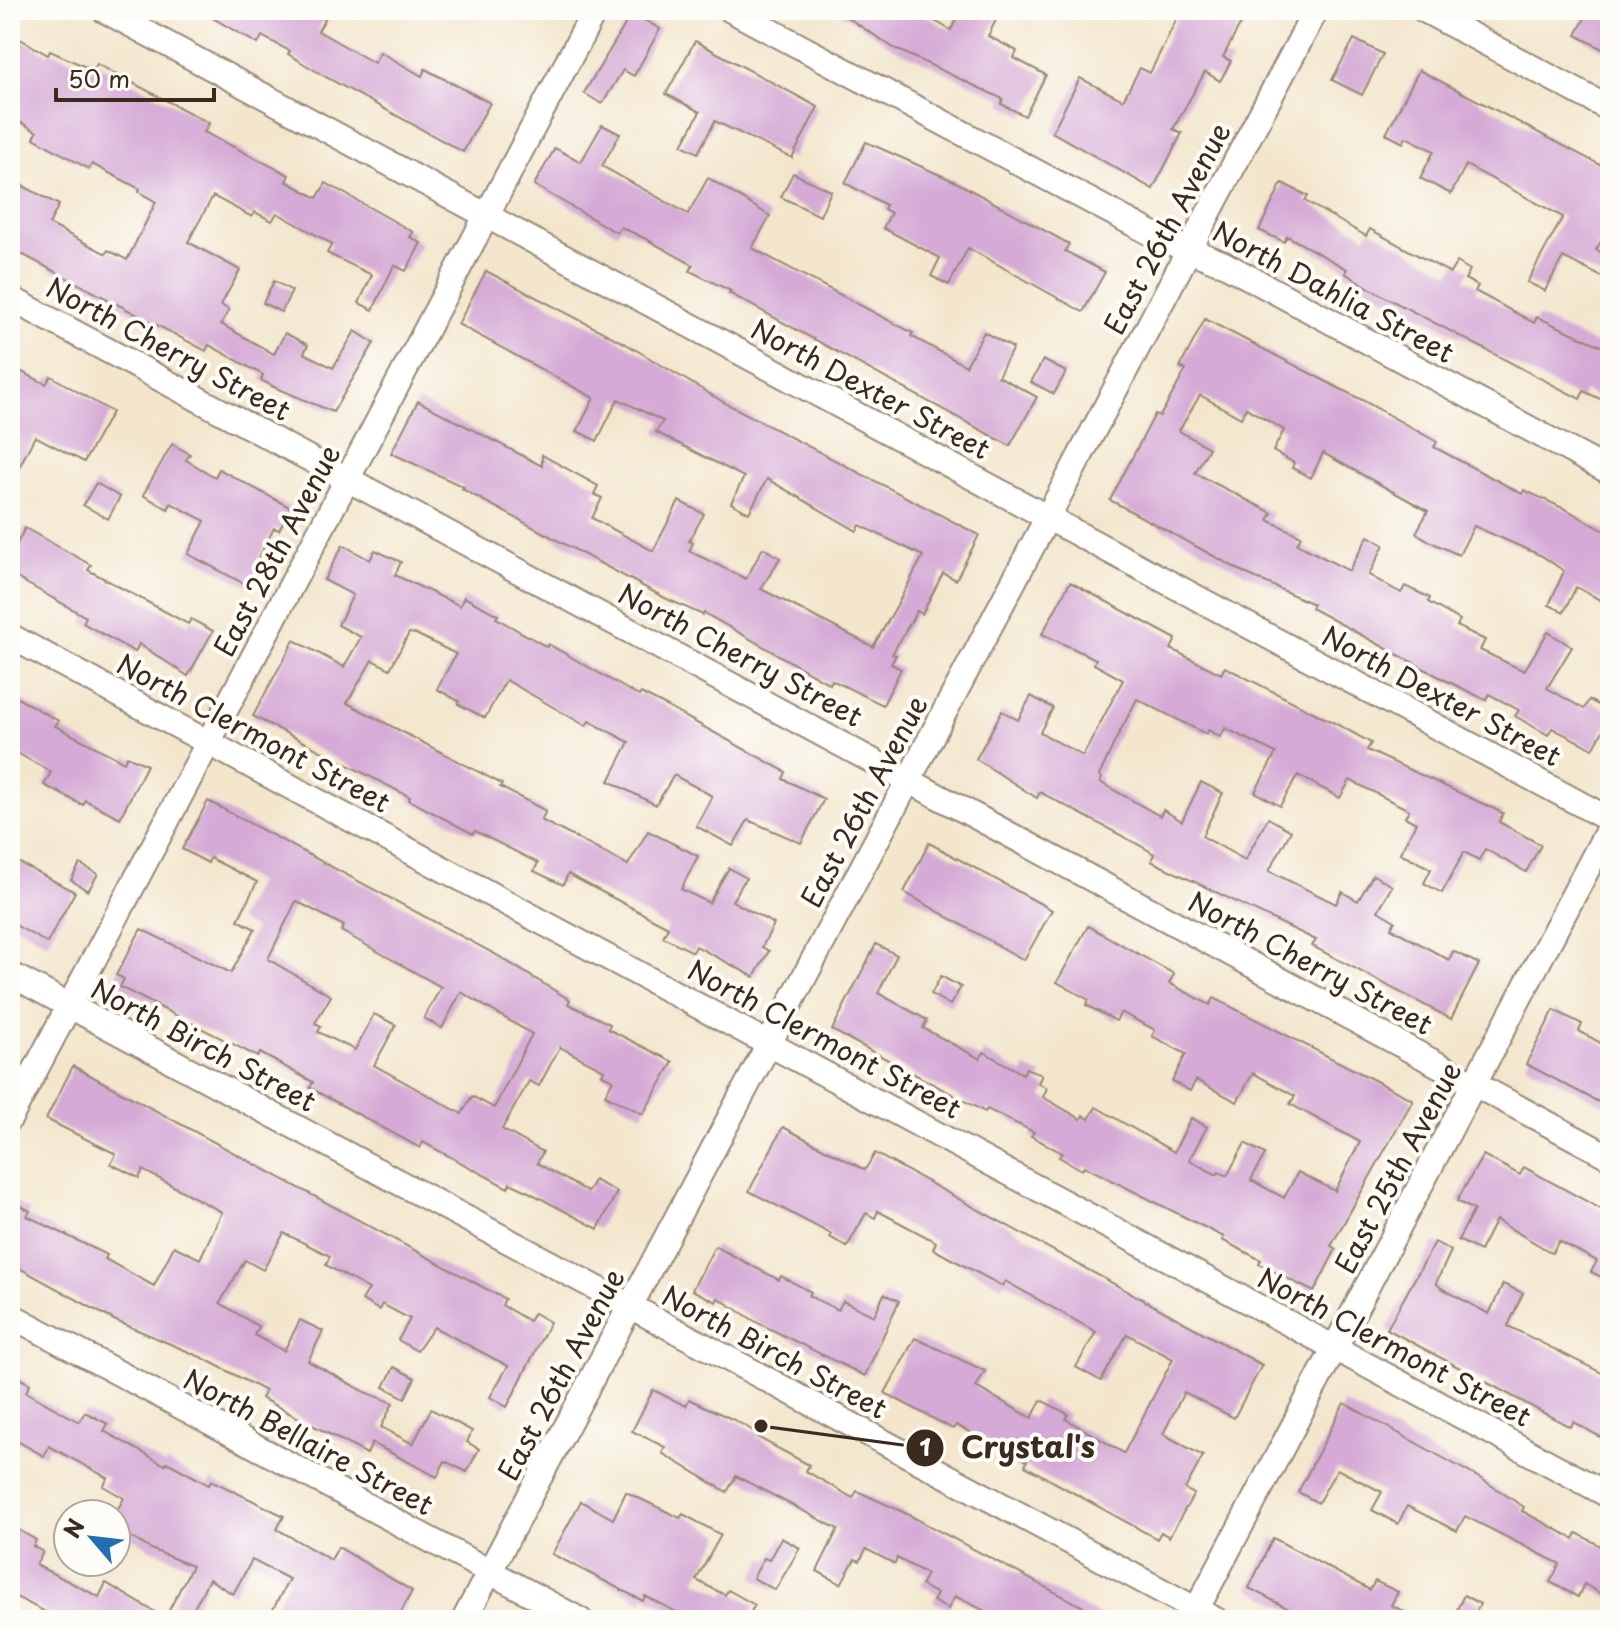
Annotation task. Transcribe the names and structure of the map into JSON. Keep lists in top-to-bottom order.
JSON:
{
  "streets": {
    "street": [
      "East 26th Avenue",
      "North Dahlia Street",
      "North Cherry Street",
      "North Dexter Street",
      "East 28th Avenue",
      "North Clermont Street",
      "North Birch Street",
      "East 25th Avenue",
      "North Bellaire Street"
    ]
  },
  "crossings": [
    ["East 26th Avenue", "North Dahlia Street"],
    ["East 26th Avenue", "North Cherry Street"],
    ["East 26th Avenue", "North Dexter Street"],
    ["East 26th Avenue", "North Clermont Street"],
    ["East 26th Avenue", "North Birch Street"],
    ["East 26th Avenue", "North Bellaire Street"],
    ["North Cherry Street", "East 28th Avenue"],
    ["North Cherry Street", "East 25th Avenue"],
    ["North Dexter Street", "East 28th Avenue"],
    ["North Dexter Street", "East 25th Avenue"],
    ["East 28th Avenue", "North Clermont Street"],
    ["East 28th Avenue", "North Birch Street"],
    ["North Clermont Street", "East 25th Avenue"],
    ["North Birch Street", "East 25th Avenue"]
  ],
  "places": ["Crystal's"],
  "scale_bar": "50 m",
  "north": "top left"
}
